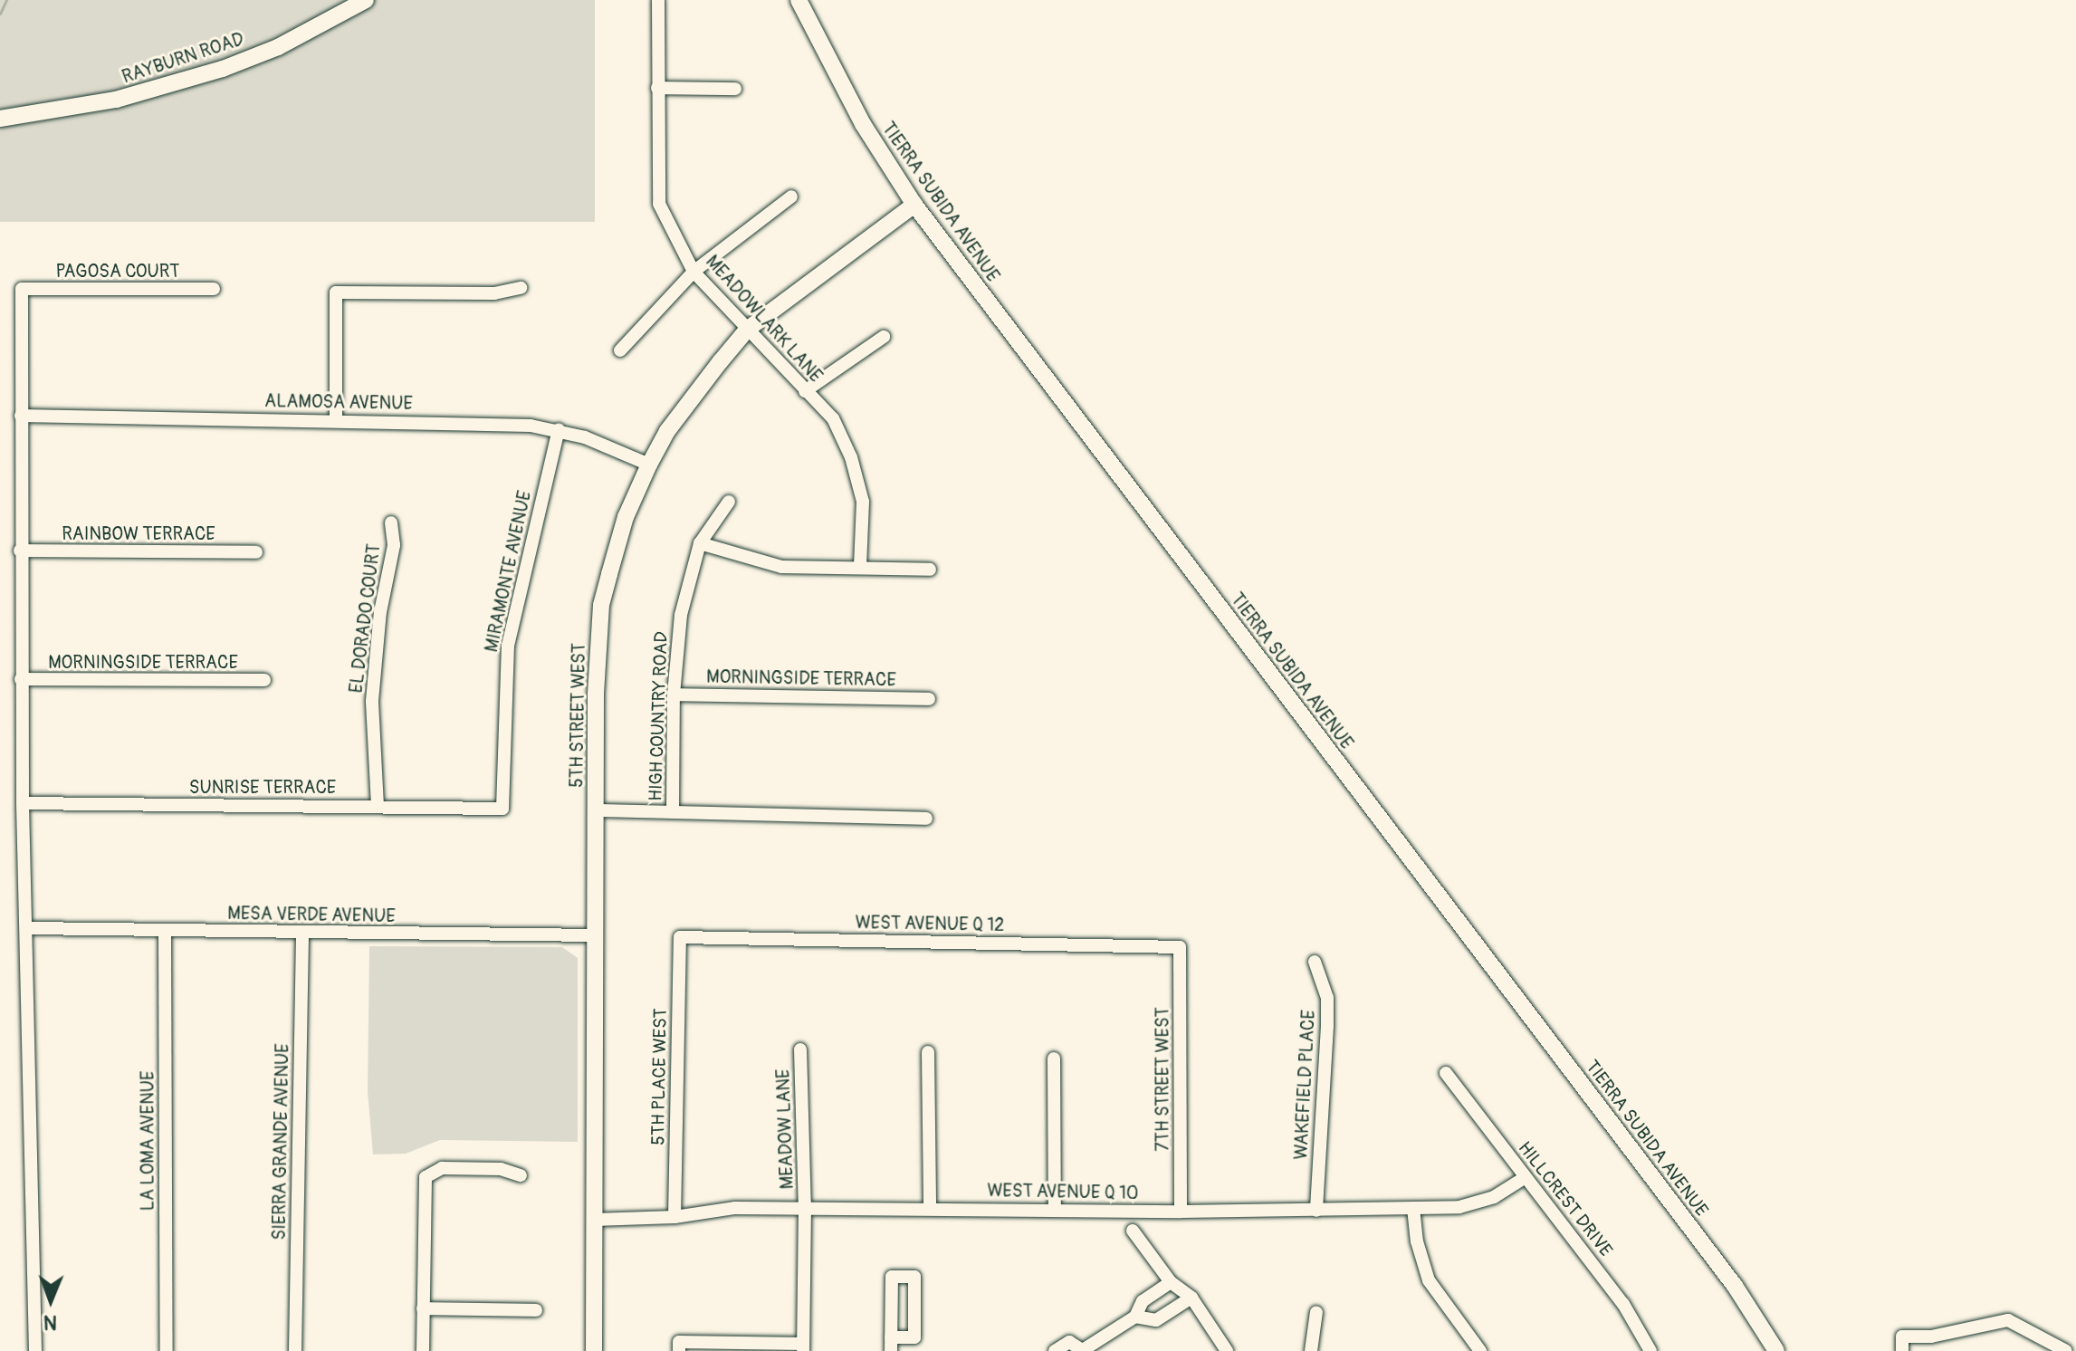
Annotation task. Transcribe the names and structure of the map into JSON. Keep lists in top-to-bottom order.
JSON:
{
  "streets": {
    "main road": ["RAYBURN ROAD", "TIERRA SUBIDA AVENUE", "5TH STREET WEST"],
    "street": [
      "PAGOSA COURT",
      "MEADOWLARK LANE",
      "ALAMOSA AVENUE",
      "RAINBOW TERRACE",
      "MIRAMONTE AVENUE",
      "EL DORADO COURT",
      "MORNINGSIDE TERRACE",
      "HIGH COUNTRY ROAD",
      "SUNRISE TERRACE",
      "MESA VERDE AVENUE",
      "WEST AVENUE Q 12",
      "5TH PLACE WEST",
      "7TH STREET WEST",
      "WAKEFIELD PLACE",
      "MEADOW LANE",
      "LA LOMA AVENUE",
      "SIERRA GRANDE AVENUE",
      "WEST AVENUE Q 10",
      "HILLCREST DRIVE"
    ]
  },
  "crossings": [
    ["TIERRA SUBIDA AVENUE", "5TH STREET WEST"],
    ["PAGOSA COURT", "ALAMOSA AVENUE"],
    ["MEADOWLARK LANE", "5TH STREET WEST"],
    ["ALAMOSA AVENUE", "MIRAMONTE AVENUE"],
    ["ALAMOSA AVENUE", "5TH STREET WEST"],
    ["MIRAMONTE AVENUE", "SUNRISE TERRACE"],
    ["EL DORADO COURT", "SUNRISE TERRACE"],
    ["MORNINGSIDE TERRACE", "HIGH COUNTRY ROAD"],
    ["5TH STREET WEST", "MESA VERDE AVENUE"],
    ["5TH STREET WEST", "WEST AVENUE Q 10"],
    ["MESA VERDE AVENUE", "LA LOMA AVENUE"],
    ["MESA VERDE AVENUE", "SIERRA GRANDE AVENUE"],
    ["WEST AVENUE Q 12", "5TH PLACE WEST"],
    ["WEST AVENUE Q 12", "7TH STREET WEST"],
    ["5TH PLACE WEST", "WEST AVENUE Q 10"],
    ["7TH STREET WEST", "WEST AVENUE Q 10"],
    ["WAKEFIELD PLACE", "WEST AVENUE Q 10"],
    ["MEADOW LANE", "WEST AVENUE Q 10"],
    ["WEST AVENUE Q 10", "HILLCREST DRIVE"]
  ],
  "north": "bottom"
}
